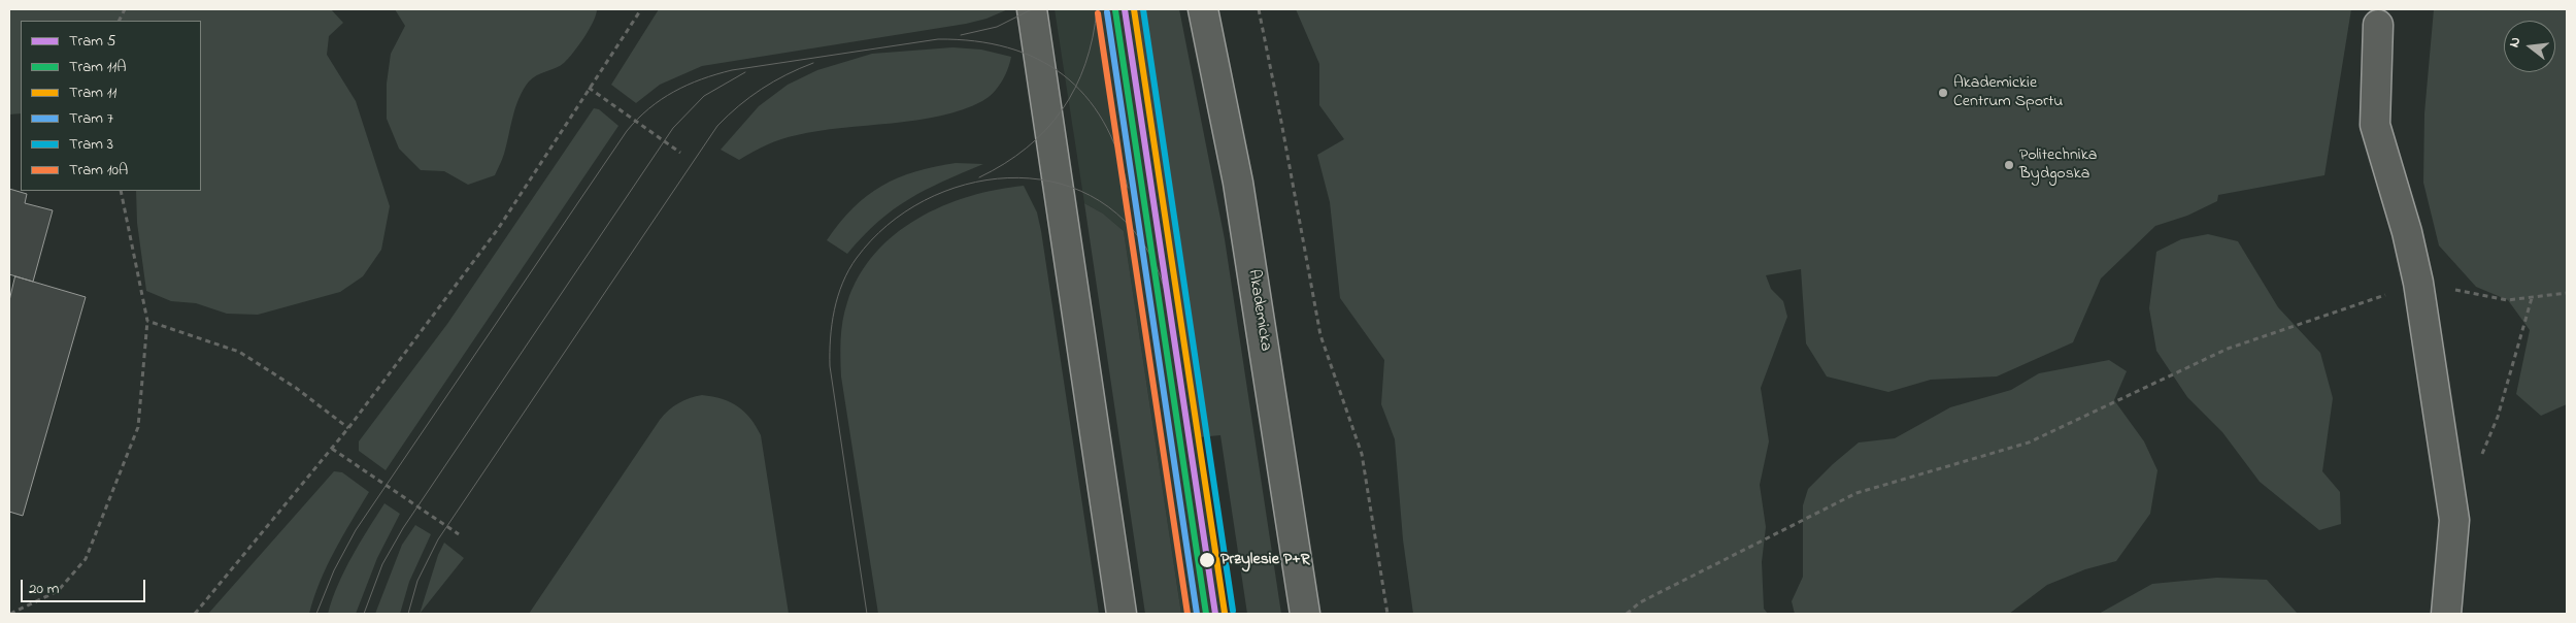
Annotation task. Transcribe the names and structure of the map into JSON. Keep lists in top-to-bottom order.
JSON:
{
  "streets": {
    "street": ["Akademicka"]
  },
  "places": ["Akademickie Centrum Sportu", "Politechnika Bydgoska", "Przylesie P+R"],
  "lines": [
    "tram line 5",
    "tram line 11",
    "tram line 3",
    "tram line 11A",
    "tram line 7",
    "tram line 10A"
  ],
  "legend": [
    "Tram 5",
    "Tram 11A",
    "Tram 11",
    "Tram 7",
    "Tram 3",
    "Tram 10A"
  ],
  "scale_bar": "20 m",
  "north": "left"
}
